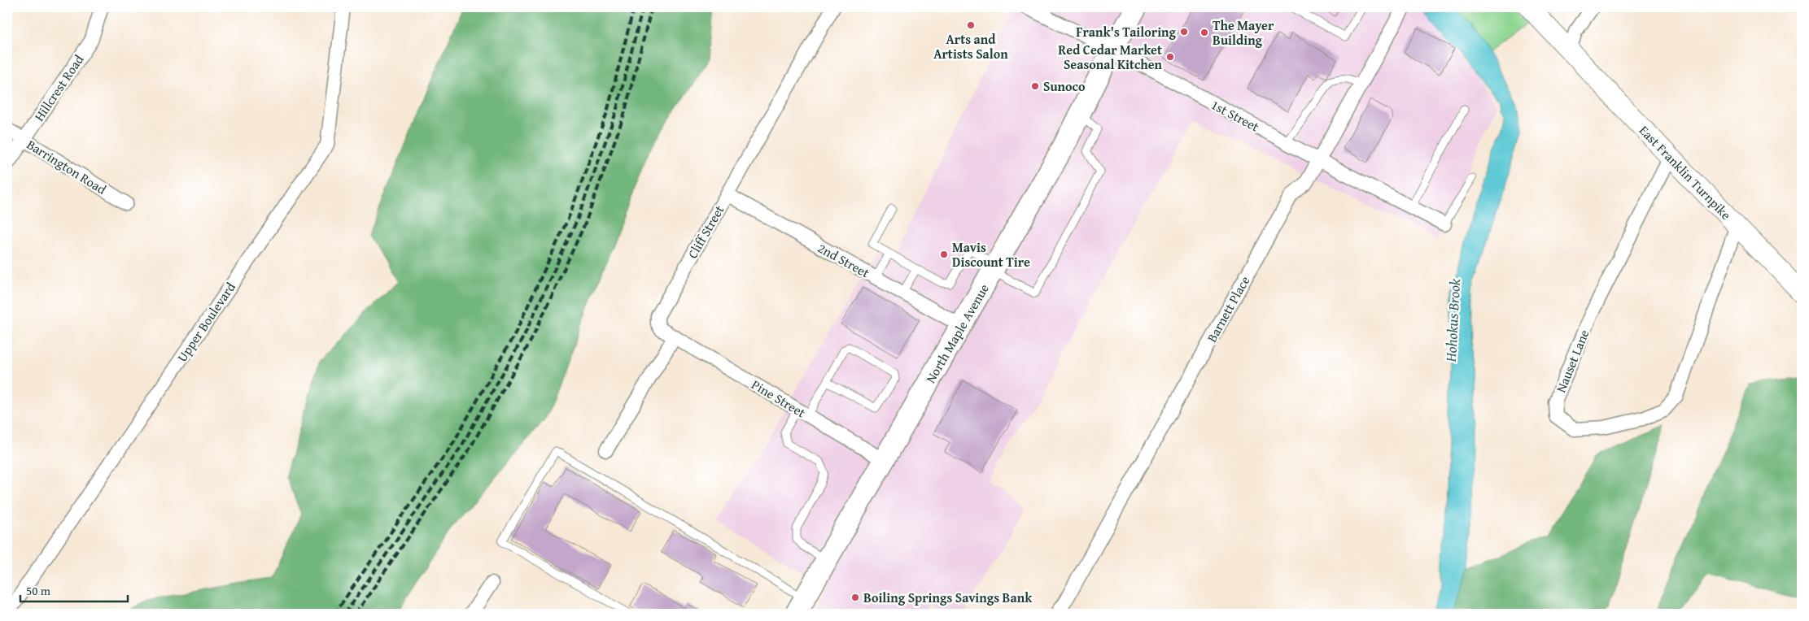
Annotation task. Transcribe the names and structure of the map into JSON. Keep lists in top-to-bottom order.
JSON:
{
  "streets": {
    "main road": ["North Maple Avenue"],
    "street": [
      "Hillcrest Road",
      "1st Street",
      "Barrington Road",
      "East Franklin Turnpike",
      "Cliff Street",
      "2nd Street",
      "Barnett Place",
      "Upper Boulevard",
      "Nauset Lane",
      "Pine Street"
    ]
  },
  "crossings": [
    ["Hillcrest Road", "Barrington Road"],
    ["1st Street", "Barnett Place"],
    ["1st Street", "North Maple Avenue"],
    ["East Franklin Turnpike", "Nauset Lane"],
    ["Cliff Street", "2nd Street"],
    ["Cliff Street", "Pine Street"],
    ["2nd Street", "North Maple Avenue"],
    ["North Maple Avenue", "Pine Street"]
  ],
  "water": ["Hohokus Brook"],
  "places": [
    "Arts and Artists Salon",
    "Frank's Tailoring",
    "The Mayer Building",
    "Red Cedar Market Seasonal Kitchen",
    "Sunoco",
    "Mavis Discount Tire",
    "Boiling Springs Savings Bank"
  ],
  "scale_bar": "50 m"
}
